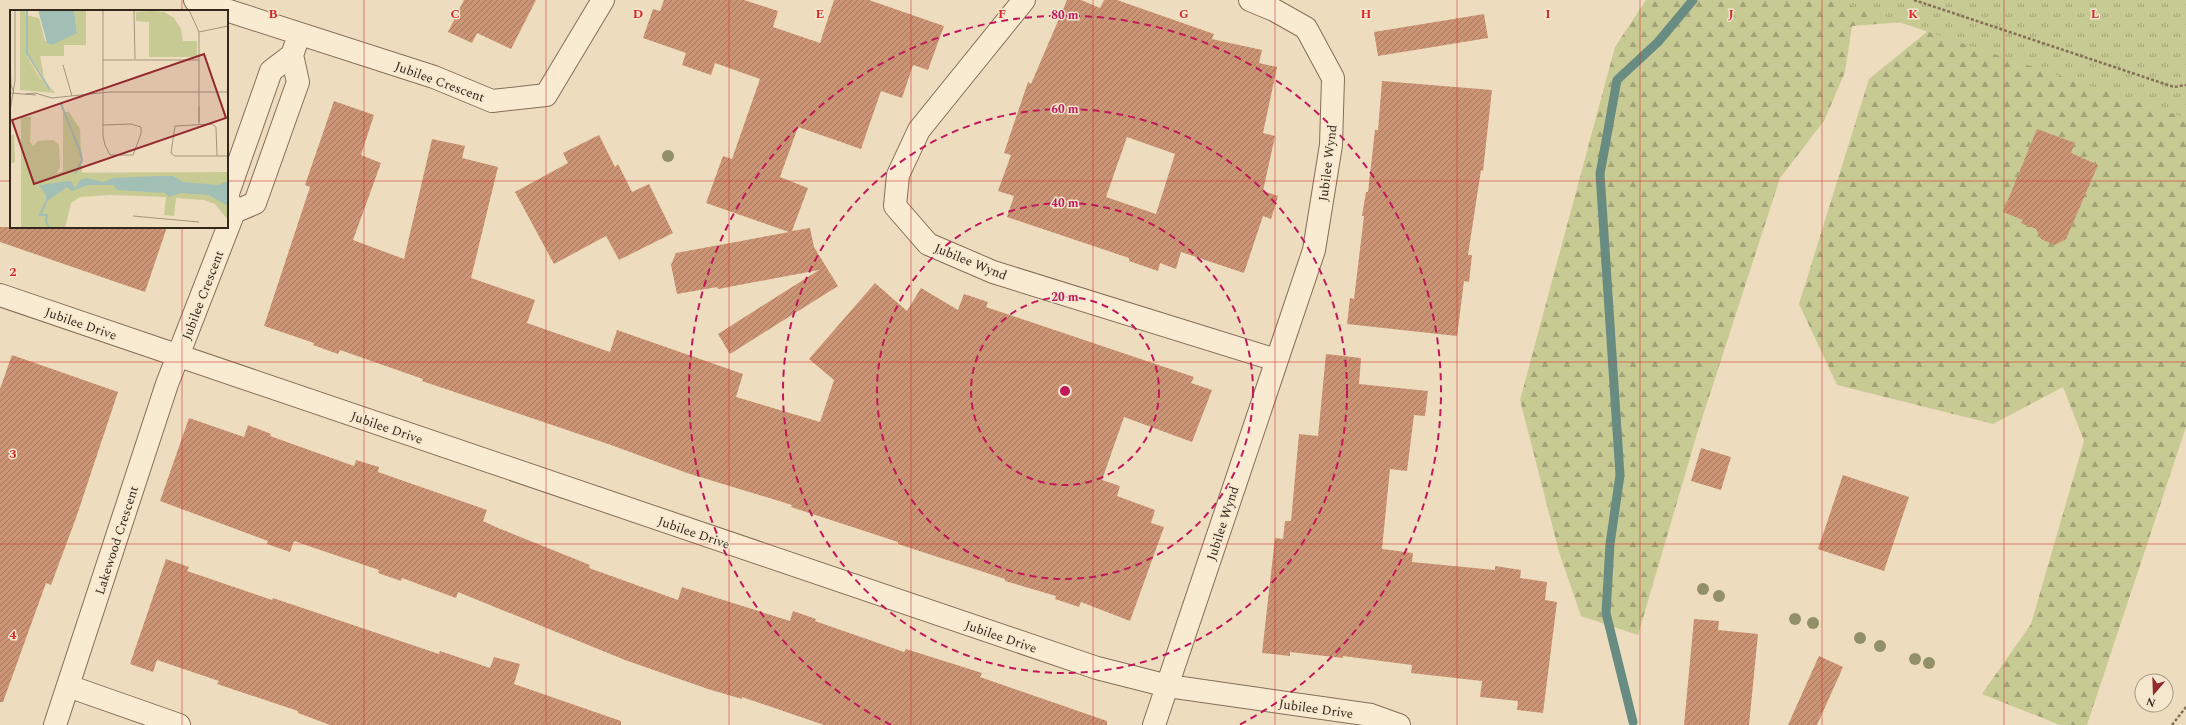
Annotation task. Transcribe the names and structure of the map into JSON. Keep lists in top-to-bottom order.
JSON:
{
  "streets": {
    "street": [
      "Jubilee Crescent",
      "Jubilee Wynd",
      "Jubilee Drive",
      "Lakewood Crescent"
    ]
  },
  "crossings": [
    ["Jubilee Crescent", "Jubilee Drive"],
    ["Jubilee Crescent", "Lakewood Crescent"],
    ["Jubilee Wynd", "Jubilee Drive"],
    ["Jubilee Drive", "Lakewood Crescent"]
  ],
  "north": "bottom",
  "grid": {
    "columns": [
      "B",
      "C",
      "D",
      "E",
      "F",
      "G",
      "H",
      "I",
      "J",
      "K",
      "L"
    ],
    "rows": ["2", "3", "4"]
  },
  "rings": [
    "80 m",
    "60 m",
    "40 m",
    "20 m"
  ]
}
